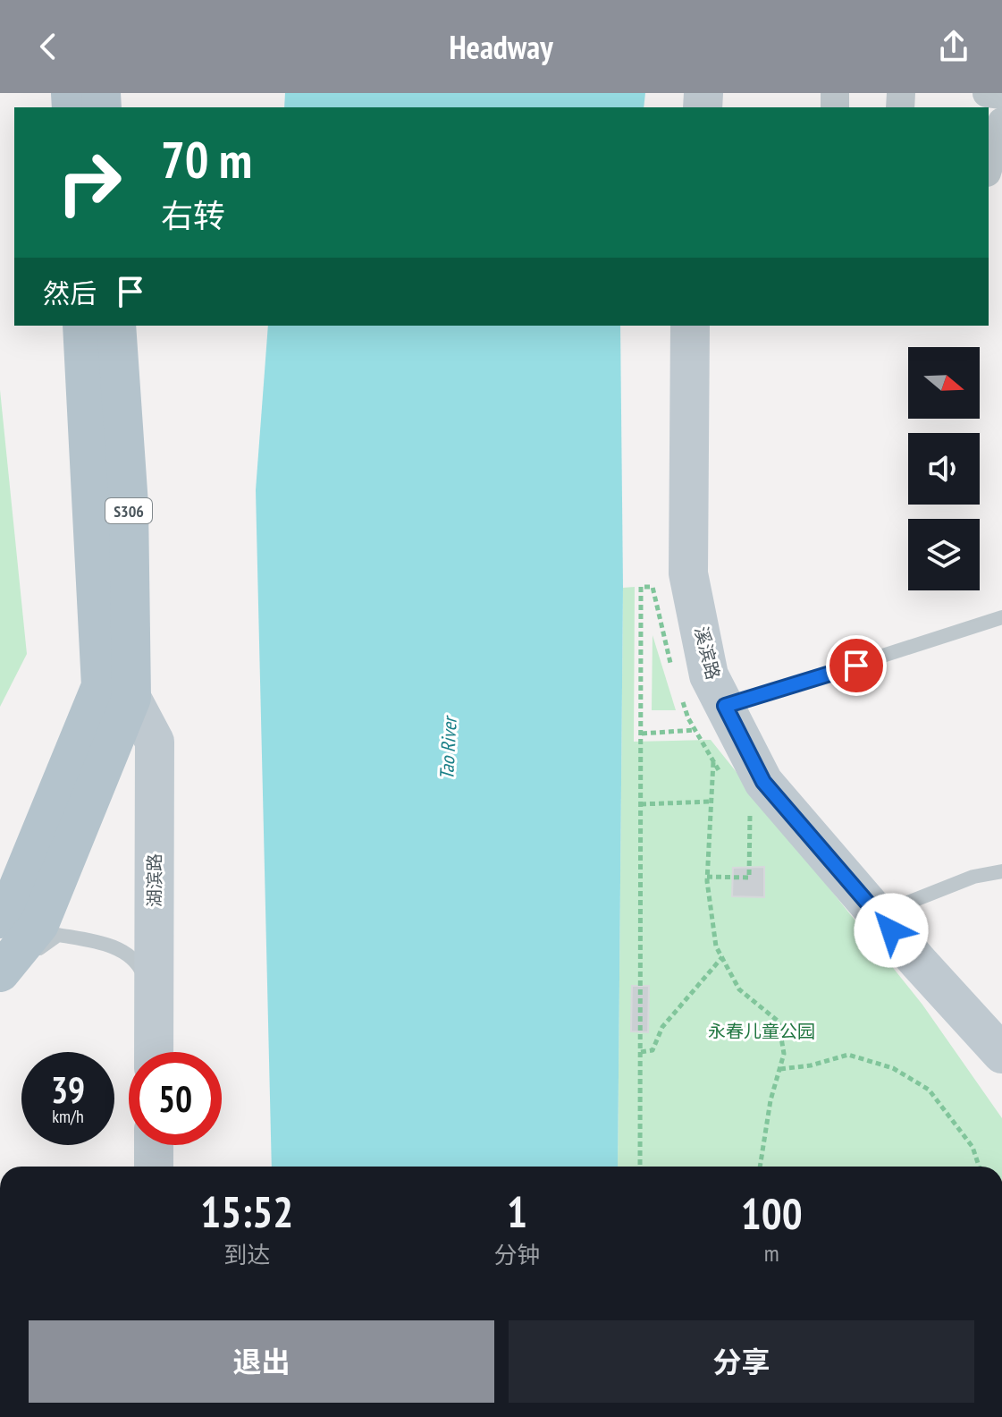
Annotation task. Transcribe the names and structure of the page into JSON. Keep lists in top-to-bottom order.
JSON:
{
  "streets": {
    "main road": ["S306", "溪滨路", "湖滨路"]
  },
  "crossings": [
    ["S306", "湖滨路"]
  ],
  "water": ["Tao River"],
  "parks": ["永春儿童公园"],
  "north": "right",
  "page": {
    "header": "Headway",
    "turn": ["70 m", "右转"],
    "then": "然后",
    "speed": "39 km/h",
    "limit": "50",
    "eta": [
      "15:52",
      "到达",
      "1",
      "分钟",
      "100",
      "m"
    ],
    "buttons": ["退出", "分享"]
  }
}
